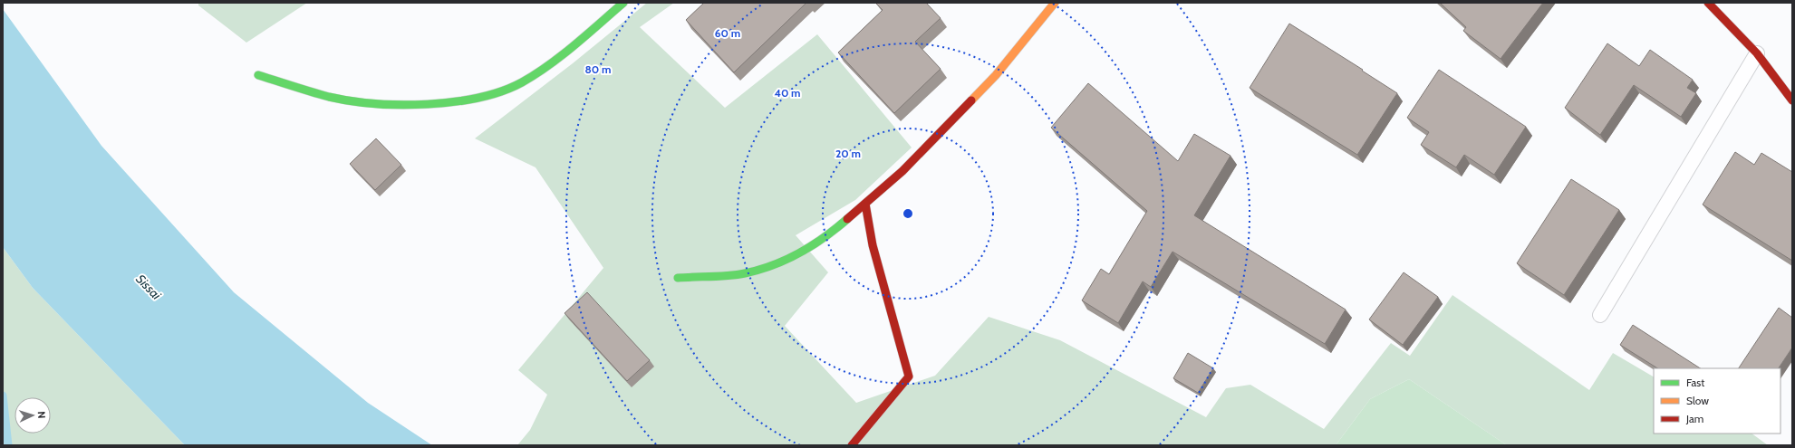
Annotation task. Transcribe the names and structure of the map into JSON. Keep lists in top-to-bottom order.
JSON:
{
  "water": ["Sissai"],
  "legend": ["Fast", "Slow", "Jam"],
  "north": "right",
  "rings": [
    "60 m",
    "80 m",
    "40 m",
    "20 m"
  ]
}
